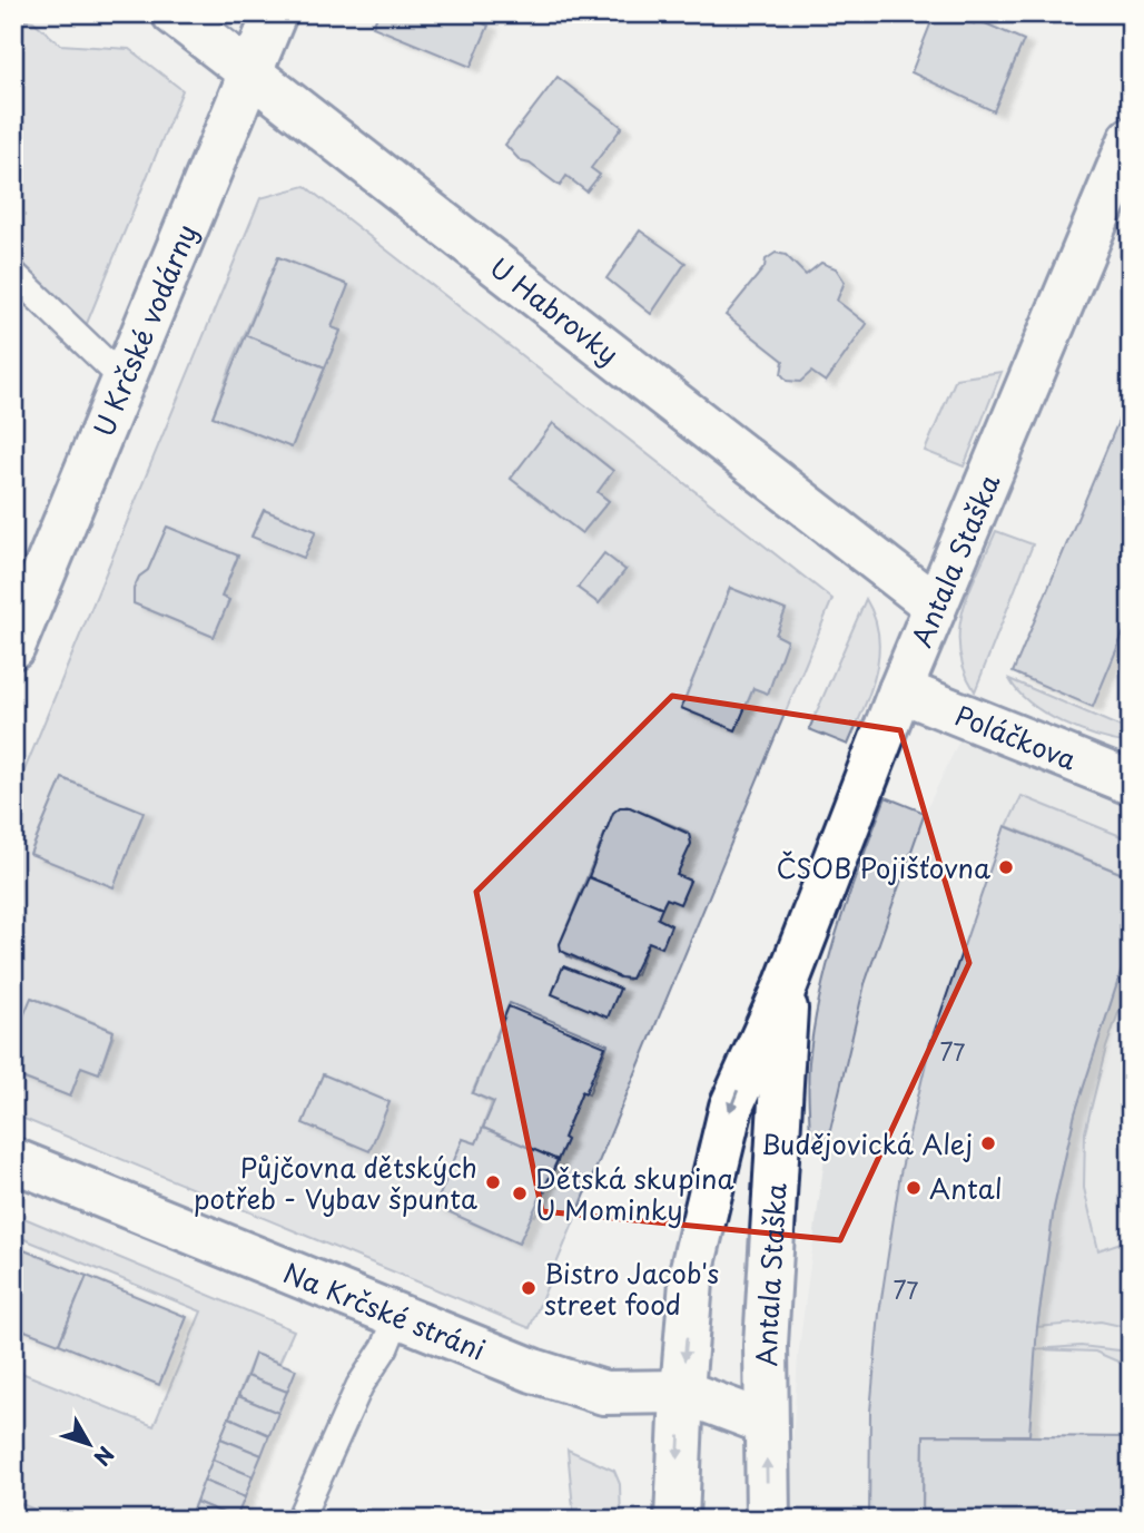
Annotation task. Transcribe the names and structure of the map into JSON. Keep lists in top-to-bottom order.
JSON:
{
  "streets": {
    "street": [
      "U Habrovky",
      "U Krčské vodárny",
      "Antala Staška",
      "Poláčkova",
      "Na Krčské stráni"
    ]
  },
  "crossings": [
    ["U Habrovky", "U Krčské vodárny"],
    ["U Habrovky", "Antala Staška"],
    ["Antala Staška", "Poláčkova"],
    ["Antala Staška", "Na Krčské stráni"]
  ],
  "places": [
    "ČSOB Pojišťovna",
    "Budějovická Alej",
    "Půjčovna dětských potřeb - Vybav špunta",
    "Antal",
    "Dětská skupina U Mominky",
    "Bistro Jacob's street food"
  ],
  "house_numbers": ["77", "77"],
  "north": "bottom right"
}
